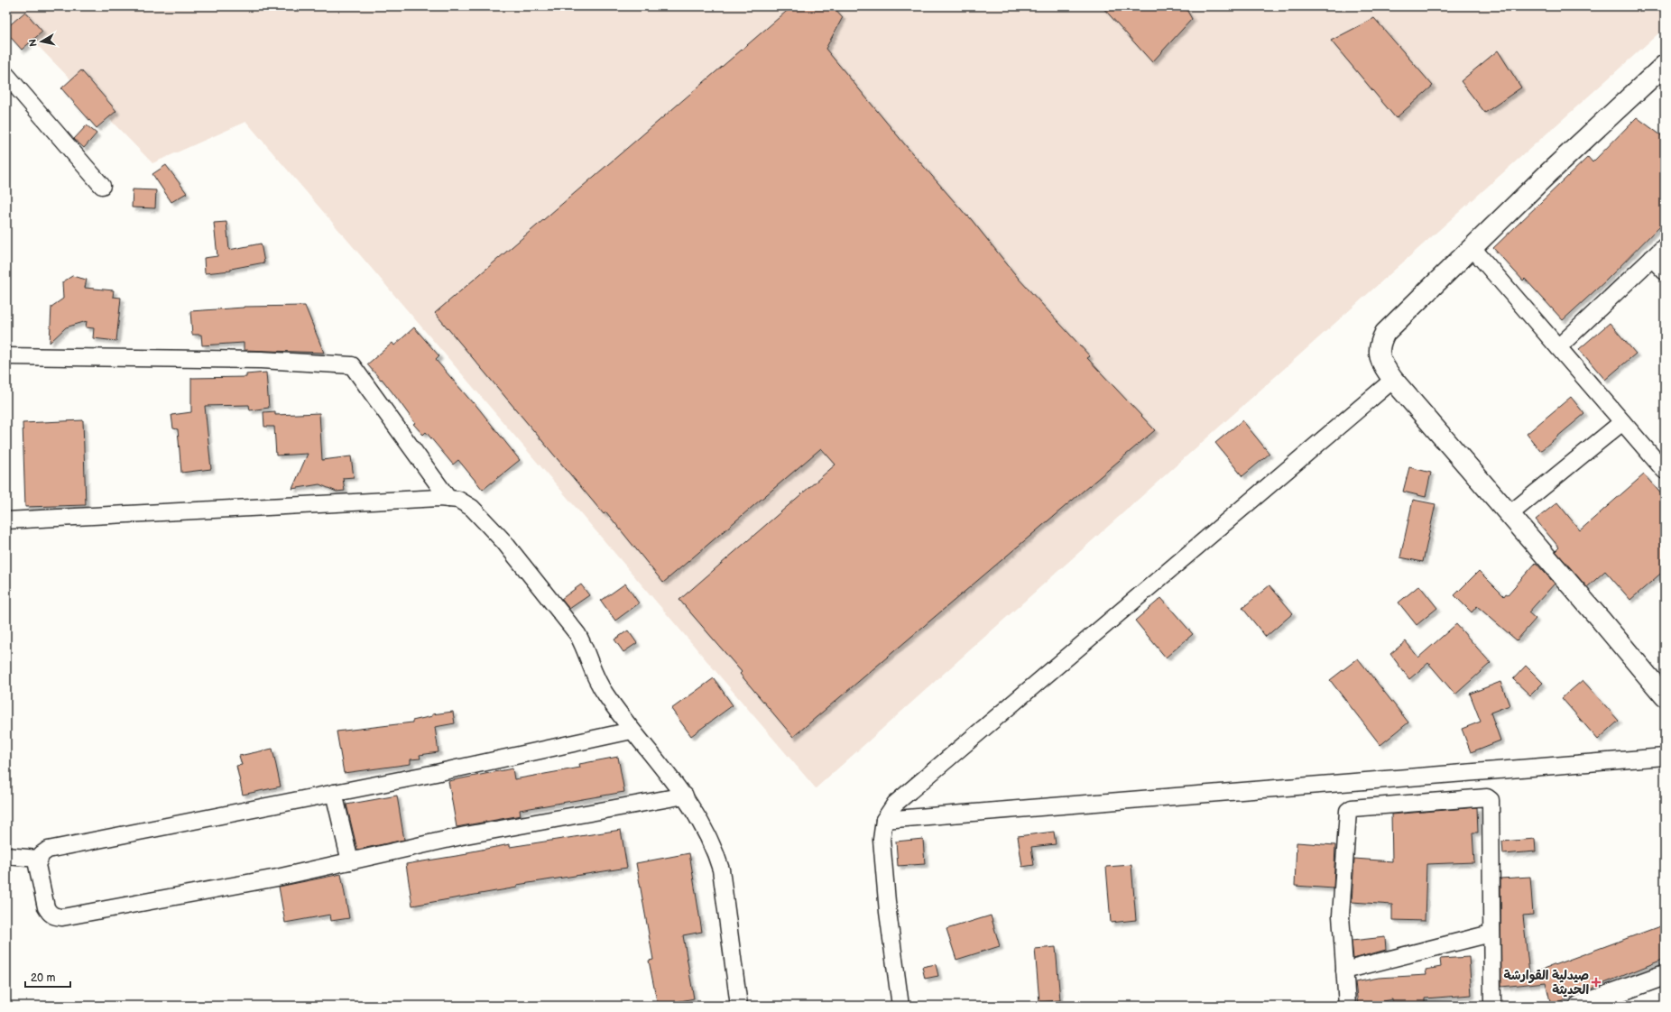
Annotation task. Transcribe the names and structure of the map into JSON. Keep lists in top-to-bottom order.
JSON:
{
  "places": {
    "health": ["صيدلية القوارشة الحديثة"]
  },
  "scale_bar": "20 m",
  "north": "left"
}
